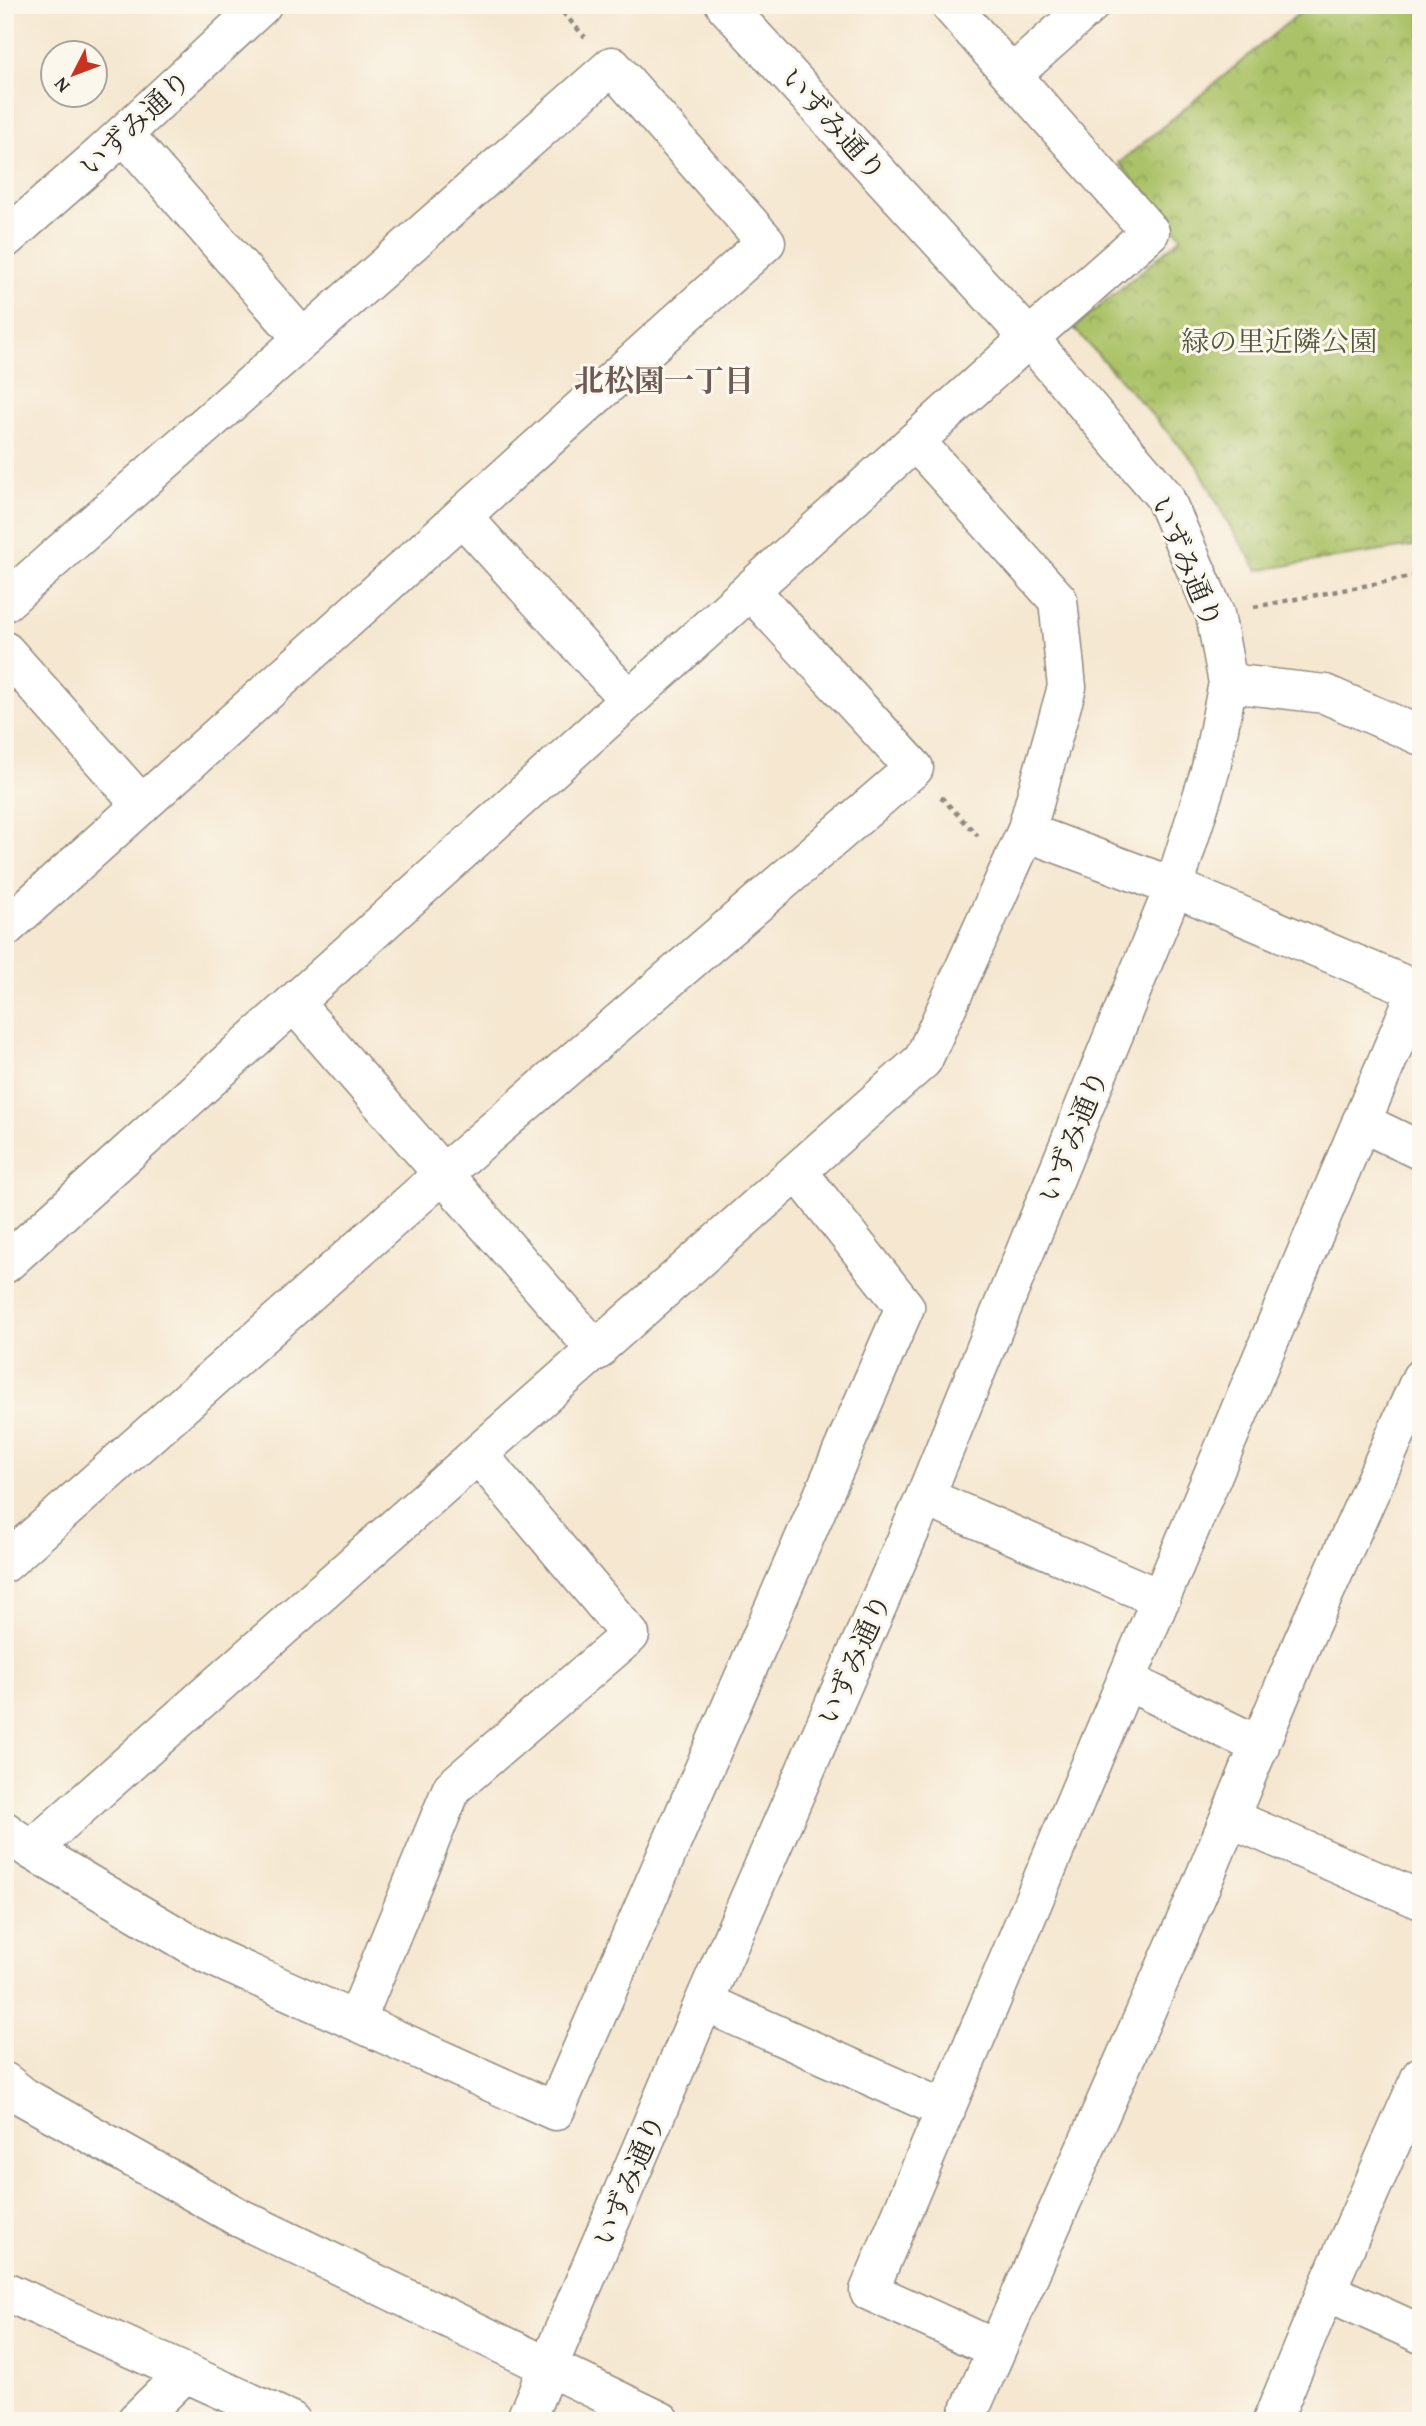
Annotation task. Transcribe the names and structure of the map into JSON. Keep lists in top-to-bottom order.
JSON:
{
  "streets": {
    "street": ["いずみ通り"]
  },
  "districts": ["北松園一丁目"],
  "parks": ["緑の里近隣公園"],
  "north": "bottom left"
}
